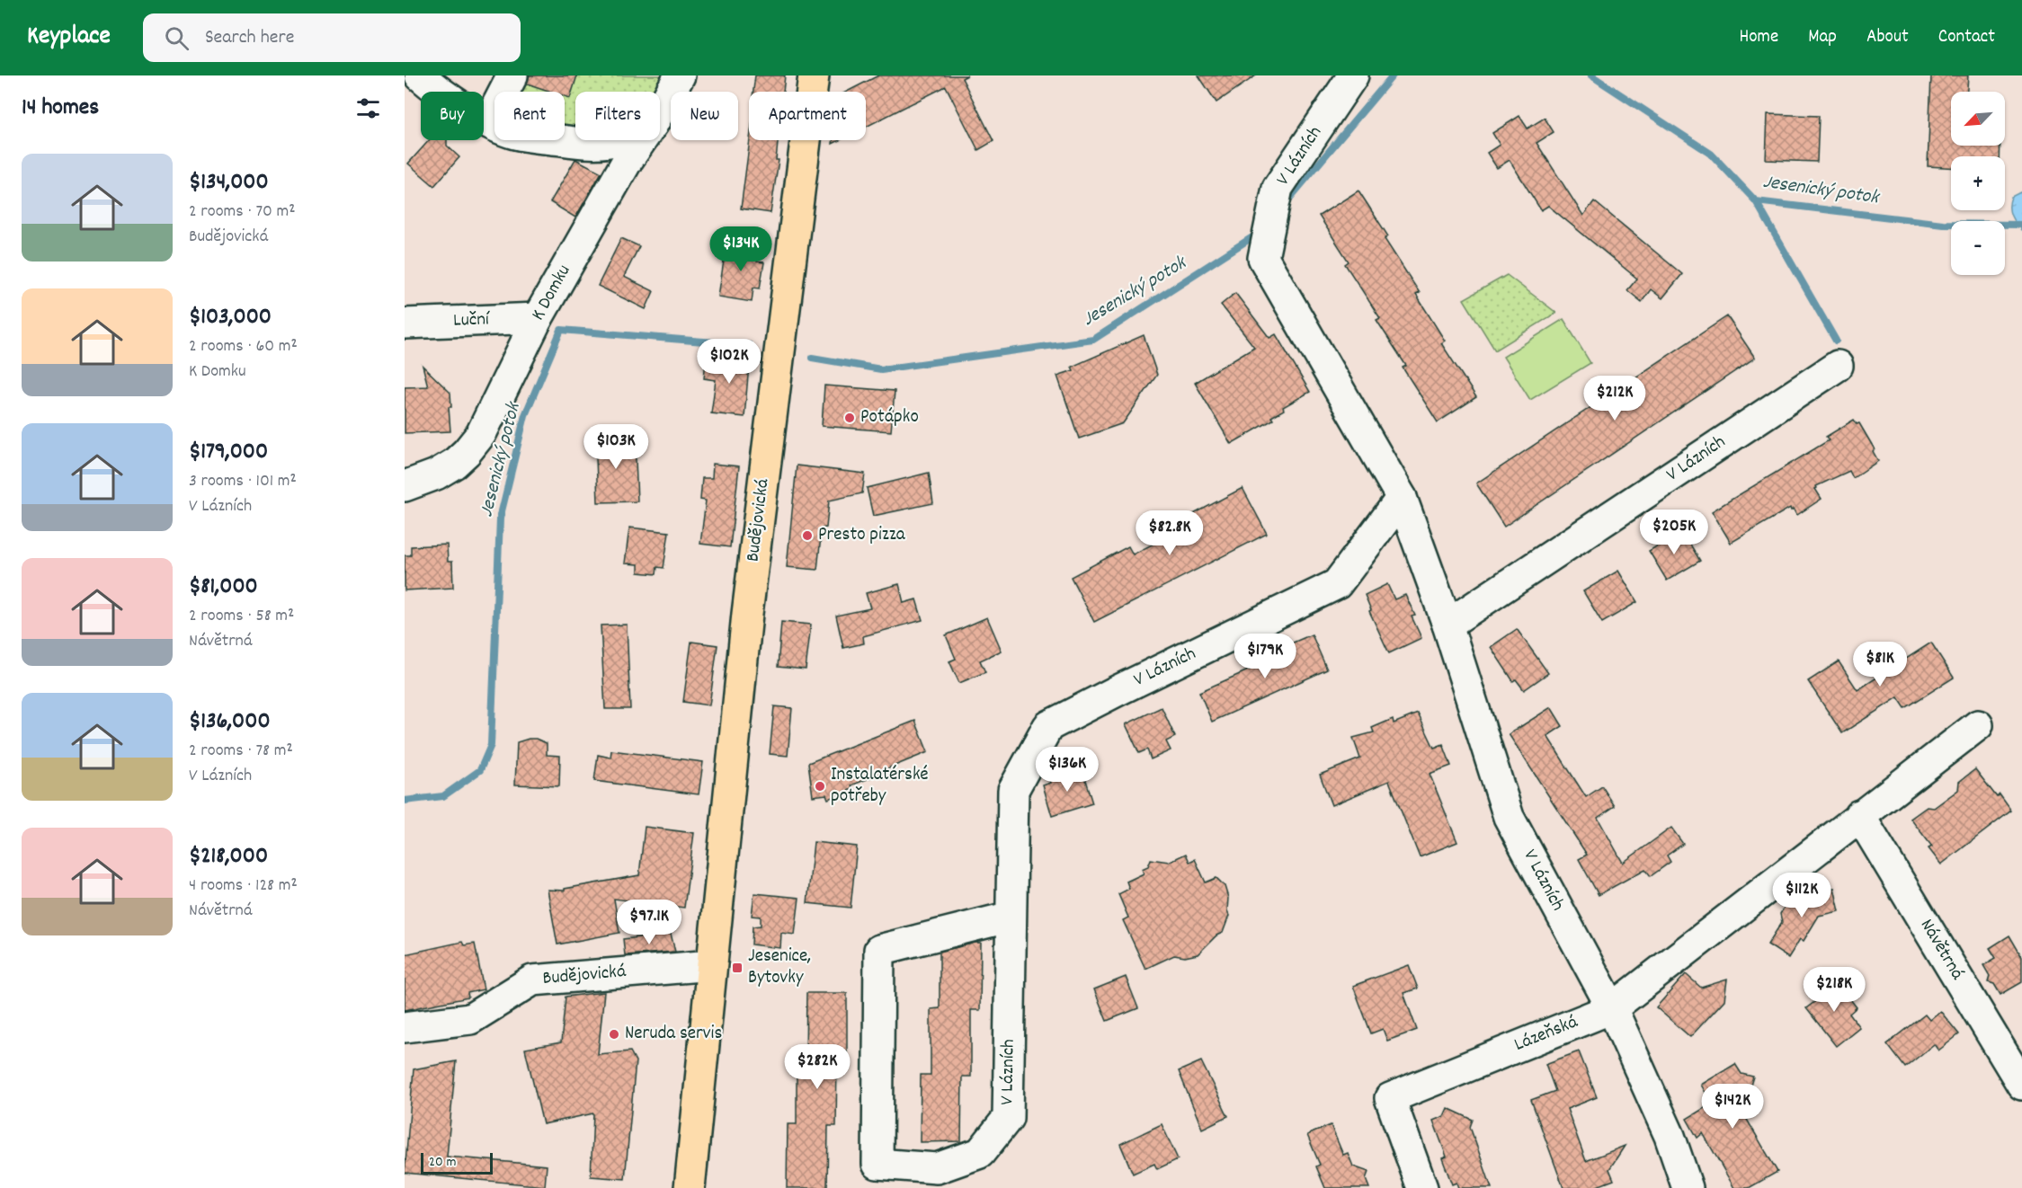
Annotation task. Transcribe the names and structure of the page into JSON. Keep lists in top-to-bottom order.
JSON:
{
  "streets": {
    "main road": ["Budějovická"],
    "street": [
      "V Lázních",
      "K Domku",
      "Luční",
      "Návětrná",
      "Lázeňská"
    ]
  },
  "crossings": [
    ["V Lázních", "Lázeňská"],
    ["K Domku", "Luční"]
  ],
  "water": ["Jesenický potok"],
  "places": {
    "other": [
      "Potápko",
      "Presto pizza",
      "Instalatérské potřeby",
      "Neruda servis"
    ],
    "transit": ["Jesenice, Bytovky"]
  },
  "scale_bar": "20 m",
  "north": "bottom left",
  "page": {
    "header": "Keyplace",
    "search": "Search here",
    "nav": [
      "Home",
      "Map",
      "About",
      "Contact"
    ],
    "heading": "14 homes",
    "map_buttons": ["+", "−"],
    "chip": [
      "Buy",
      "Rent",
      "Filters",
      "New",
      "Apartment"
    ],
    "list": [
      {
        "name": "$134,000",
        "note": "2 rooms · 70 m² · Budějovická"
      },
      {
        "name": "$103,000",
        "note": "2 rooms · 60 m² · K Domku"
      },
      {
        "name": "$179,000",
        "note": "3 rooms · 101 m² · V Lázních"
      },
      {
        "name": "$81,000",
        "note": "2 rooms · 58 m² · Návětrná"
      },
      {
        "name": "$136,000",
        "note": "2 rooms · 78 m² · V Lázních"
      },
      {
        "name": "$218,000",
        "note": "4 rooms · 128 m² · Návětrná"
      }
    ],
    "price": [
      "$134K",
      "$102K",
      "$212K",
      "$103K",
      "$205K",
      "$82.8K",
      "$179K",
      "$81K",
      "$136K",
      "$112K",
      "$97.1K",
      "$218K",
      "$282K",
      "$142K"
    ],
    "scale": "20 m"
  }
}
